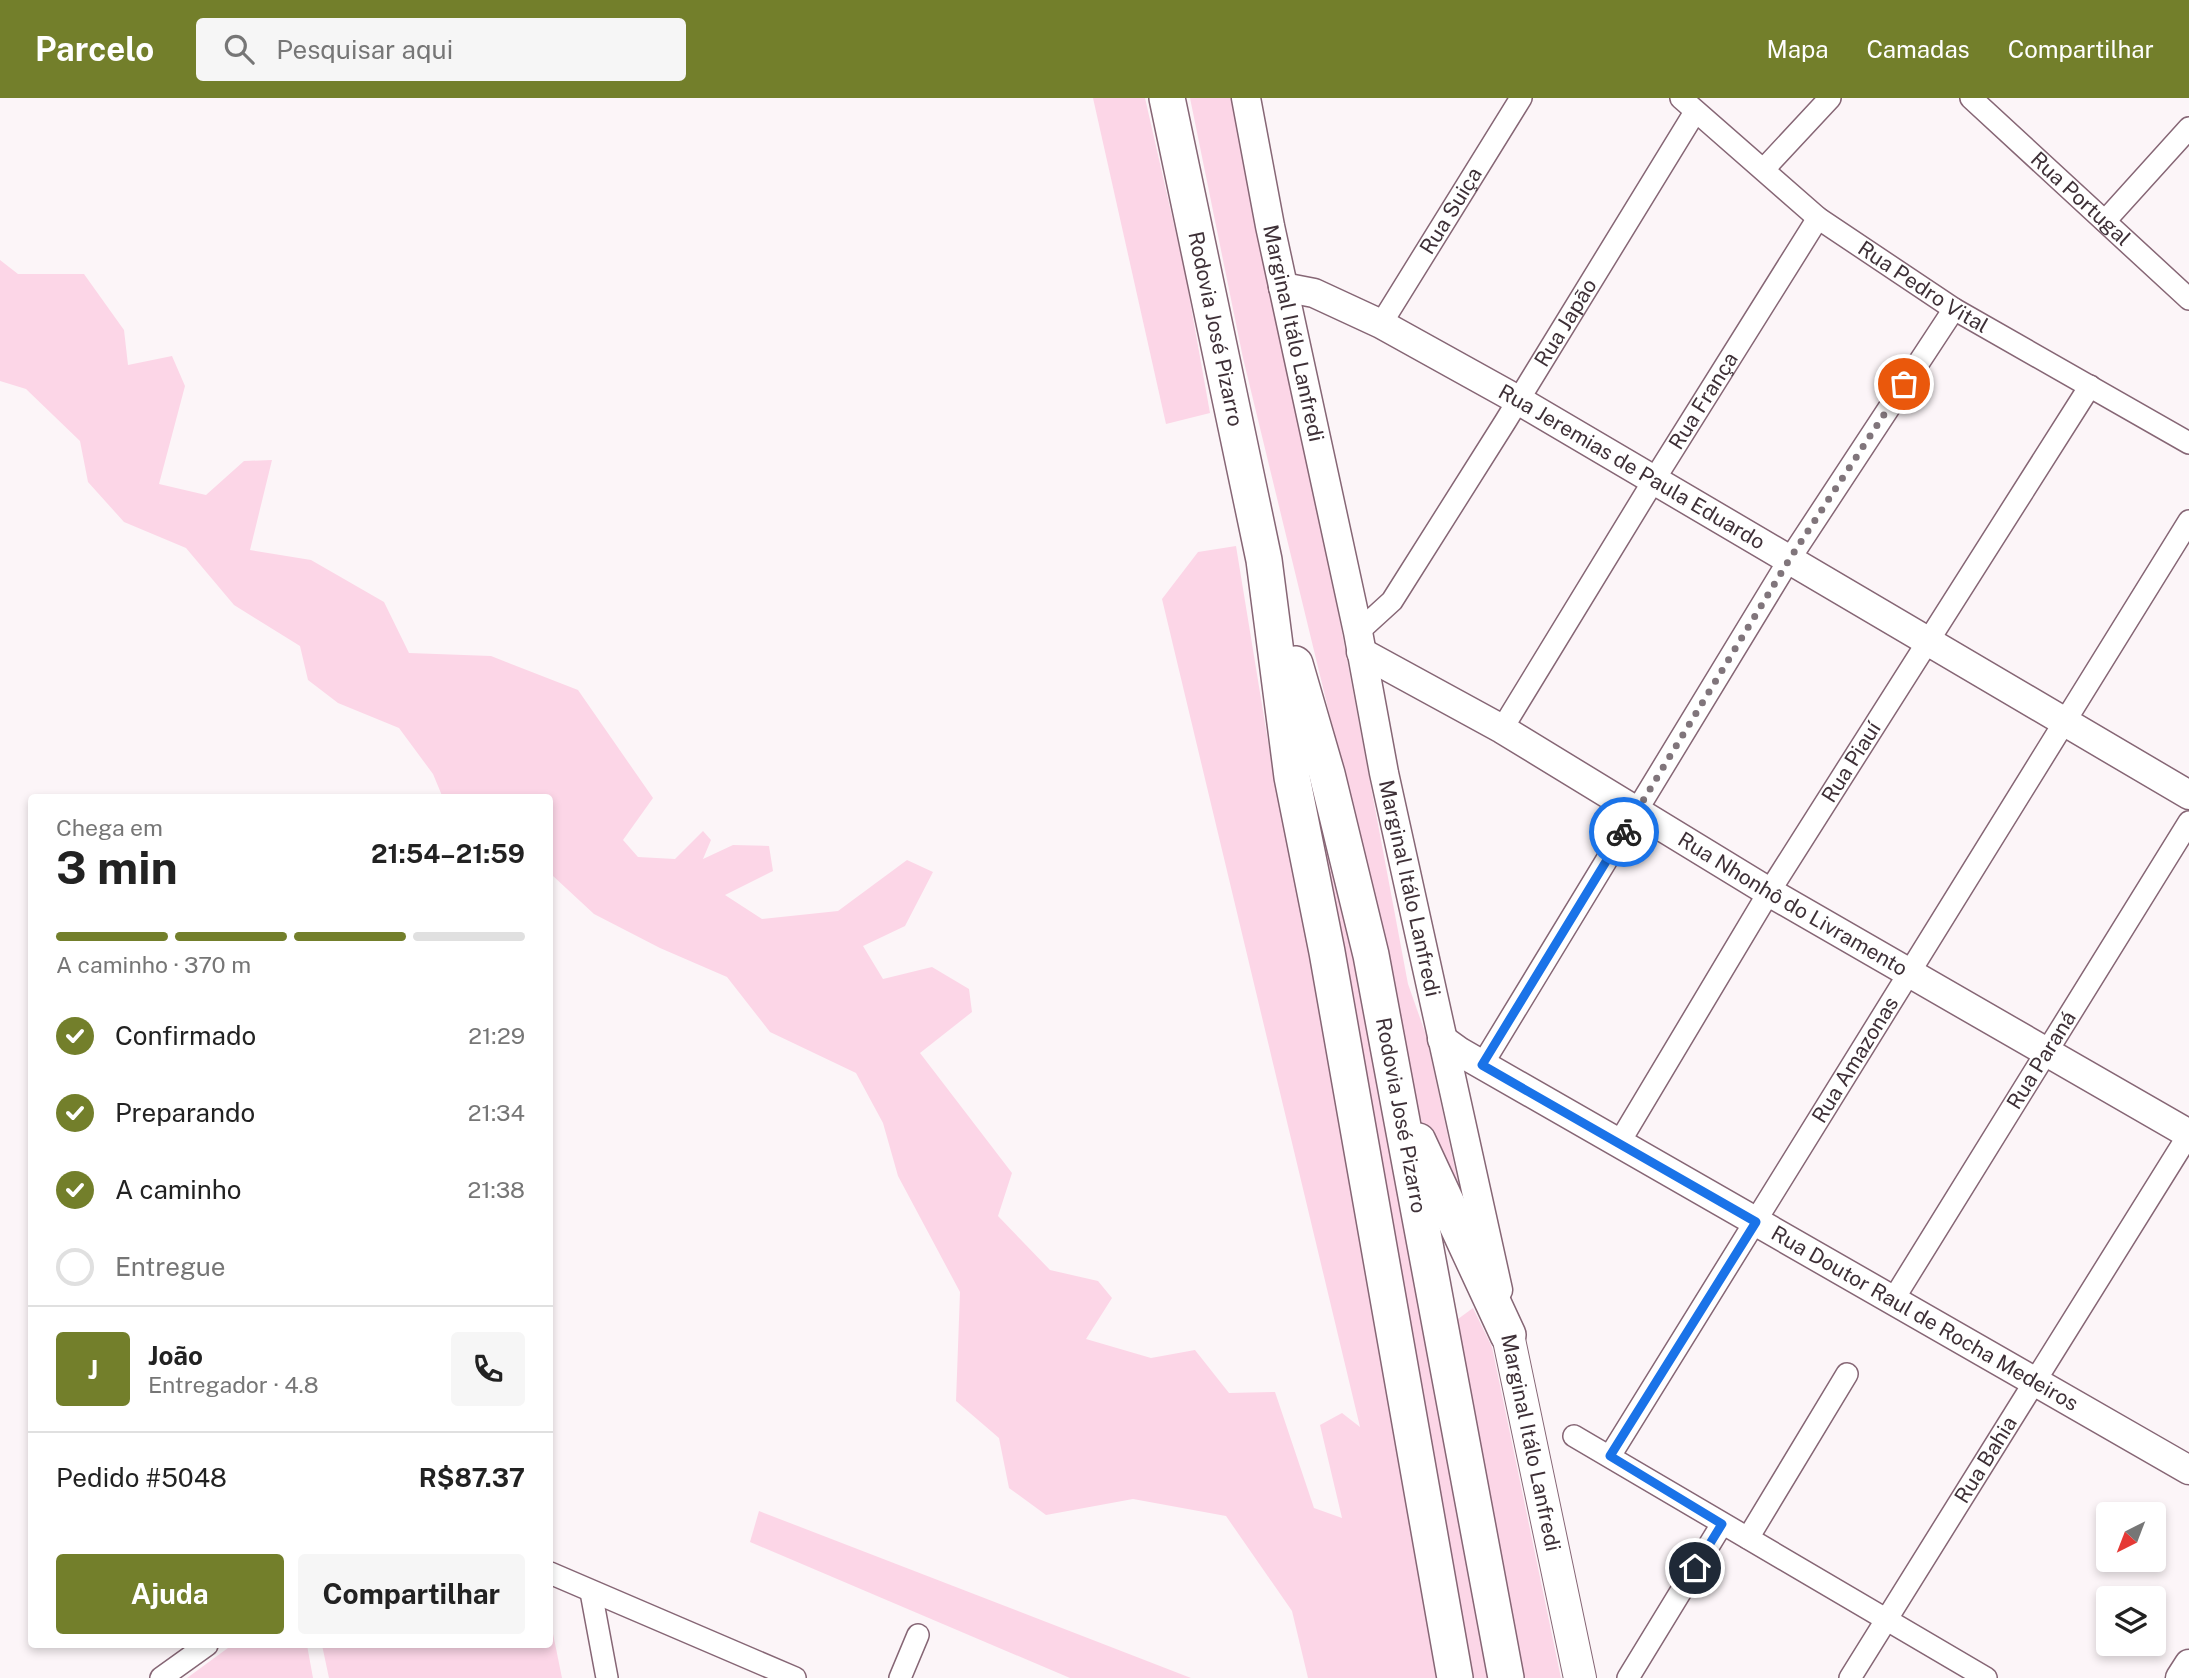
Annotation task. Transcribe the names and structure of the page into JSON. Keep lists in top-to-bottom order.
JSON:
{
  "streets": {
    "main road": ["Rodovia José Pizarro", "Marginal Itálo Lanfredi"],
    "street": [
      "Rua Portugal",
      "Rua Suiça",
      "Rua Pedro Vital",
      "Rua Japão",
      "Rua França",
      "Rua Jeremias de Paula Eduardo",
      "Rua Piauí",
      "Rua Nhonhô do Livramento",
      "Rua Amazonas",
      "Rua Paraná",
      "Rua Doutor Raul de Rocha Medeiros",
      "Rua Bahia"
    ]
  },
  "crossings": [
    ["Rua Suiça", "Rua Jeremias de Paula Eduardo"],
    ["Rua Pedro Vital", "Rua Japão"],
    ["Rua Pedro Vital", "Rua França"],
    ["Rua Pedro Vital", "Rua Piauí"],
    ["Rua Japão", "Marginal Itálo Lanfredi"],
    ["Rua Japão", "Rua Jeremias de Paula Eduardo"],
    ["Rua Japão", "Rua Nhonhô do Livramento"],
    ["Marginal Itálo Lanfredi", "Rua Jeremias de Paula Eduardo"],
    ["Marginal Itálo Lanfredi", "Rua Nhonhô do Livramento"],
    ["Marginal Itálo Lanfredi", "Rua Doutor Raul de Rocha Medeiros"],
    ["Rua França", "Rua Jeremias de Paula Eduardo"],
    ["Rua França", "Rua Nhonhô do Livramento"],
    ["Rua Jeremias de Paula Eduardo", "Rua Piauí"],
    ["Rua Jeremias de Paula Eduardo", "Rua Amazonas"],
    ["Rua Piauí", "Rua Nhonhô do Livramento"],
    ["Rua Piauí", "Rua Doutor Raul de Rocha Medeiros"],
    ["Rua Nhonhô do Livramento", "Rua Amazonas"],
    ["Rua Nhonhô do Livramento", "Rua Paraná"],
    ["Rua Nhonhô do Livramento", "Rua Bahia"],
    ["Rua Amazonas", "Rua Doutor Raul de Rocha Medeiros"],
    ["Rua Paraná", "Rua Doutor Raul de Rocha Medeiros"],
    ["Rua Doutor Raul de Rocha Medeiros", "Rua Bahia"]
  ],
  "north": "bottom left",
  "page": {
    "header": "Parcelo",
    "search": "Pesquisar aqui",
    "nav": ["Mapa", "Camadas", "Compartilhar"],
    "heading": ["3 min", "Chega em", "21:54–21:59"],
    "panel": [
      "João",
      "Entregador · 4.8",
      "Pedido #5048",
      "R$87.37"
    ],
    "bar": "A caminho · 370 m",
    "list": [
      ["Confirmado", "21:29"],
      ["Preparando", "21:34"],
      ["A caminho", "21:38"],
      "Entregue"
    ],
    "round": "J",
    "buttons": ["Ajuda", "Compartilhar"]
  }
}
